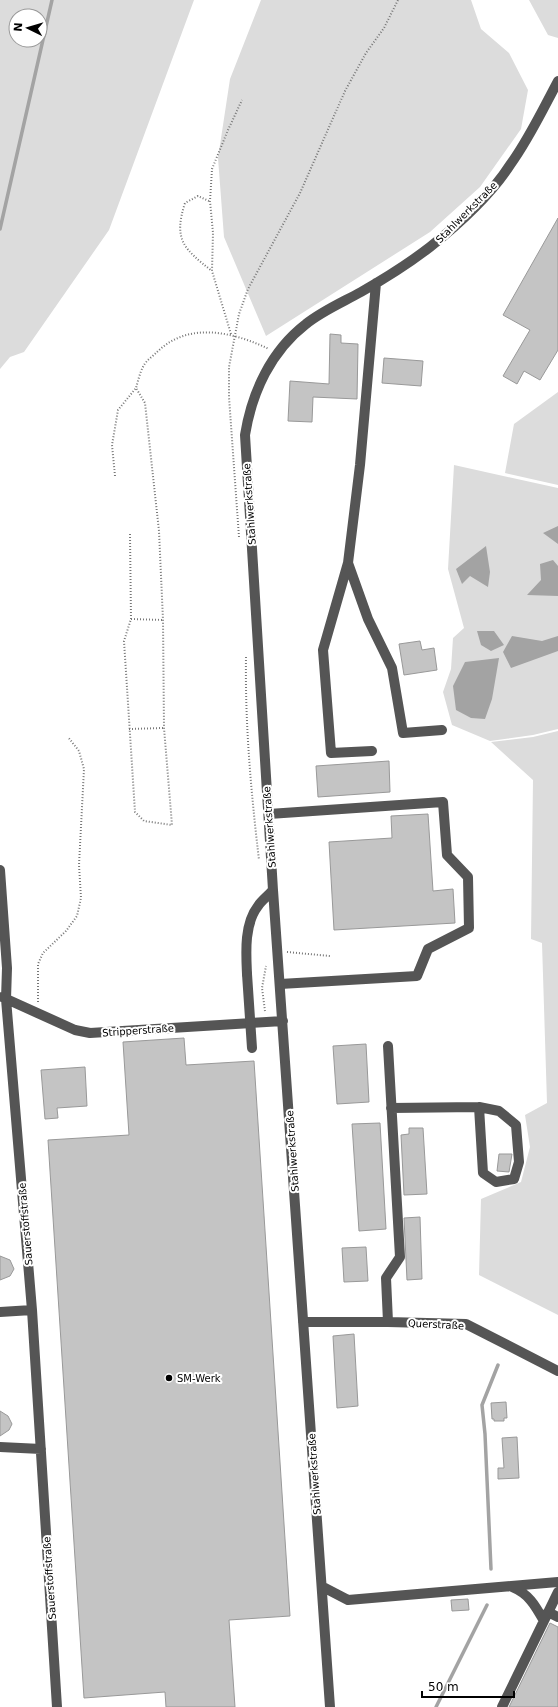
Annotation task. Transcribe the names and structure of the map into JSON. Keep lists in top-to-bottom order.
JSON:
{
  "streets": {
    "street": [
      "Stahlwerkstraße",
      "Stripperstraße",
      "Sauerstoffstraße",
      "Querstraße"
    ]
  },
  "crossings": [
    ["Stahlwerkstraße", "Stripperstraße"],
    ["Stahlwerkstraße", "Querstraße"],
    ["Stripperstraße", "Sauerstoffstraße"]
  ],
  "places": ["SM-Werk"],
  "scale_bar": "50 m",
  "north": "left"
}
